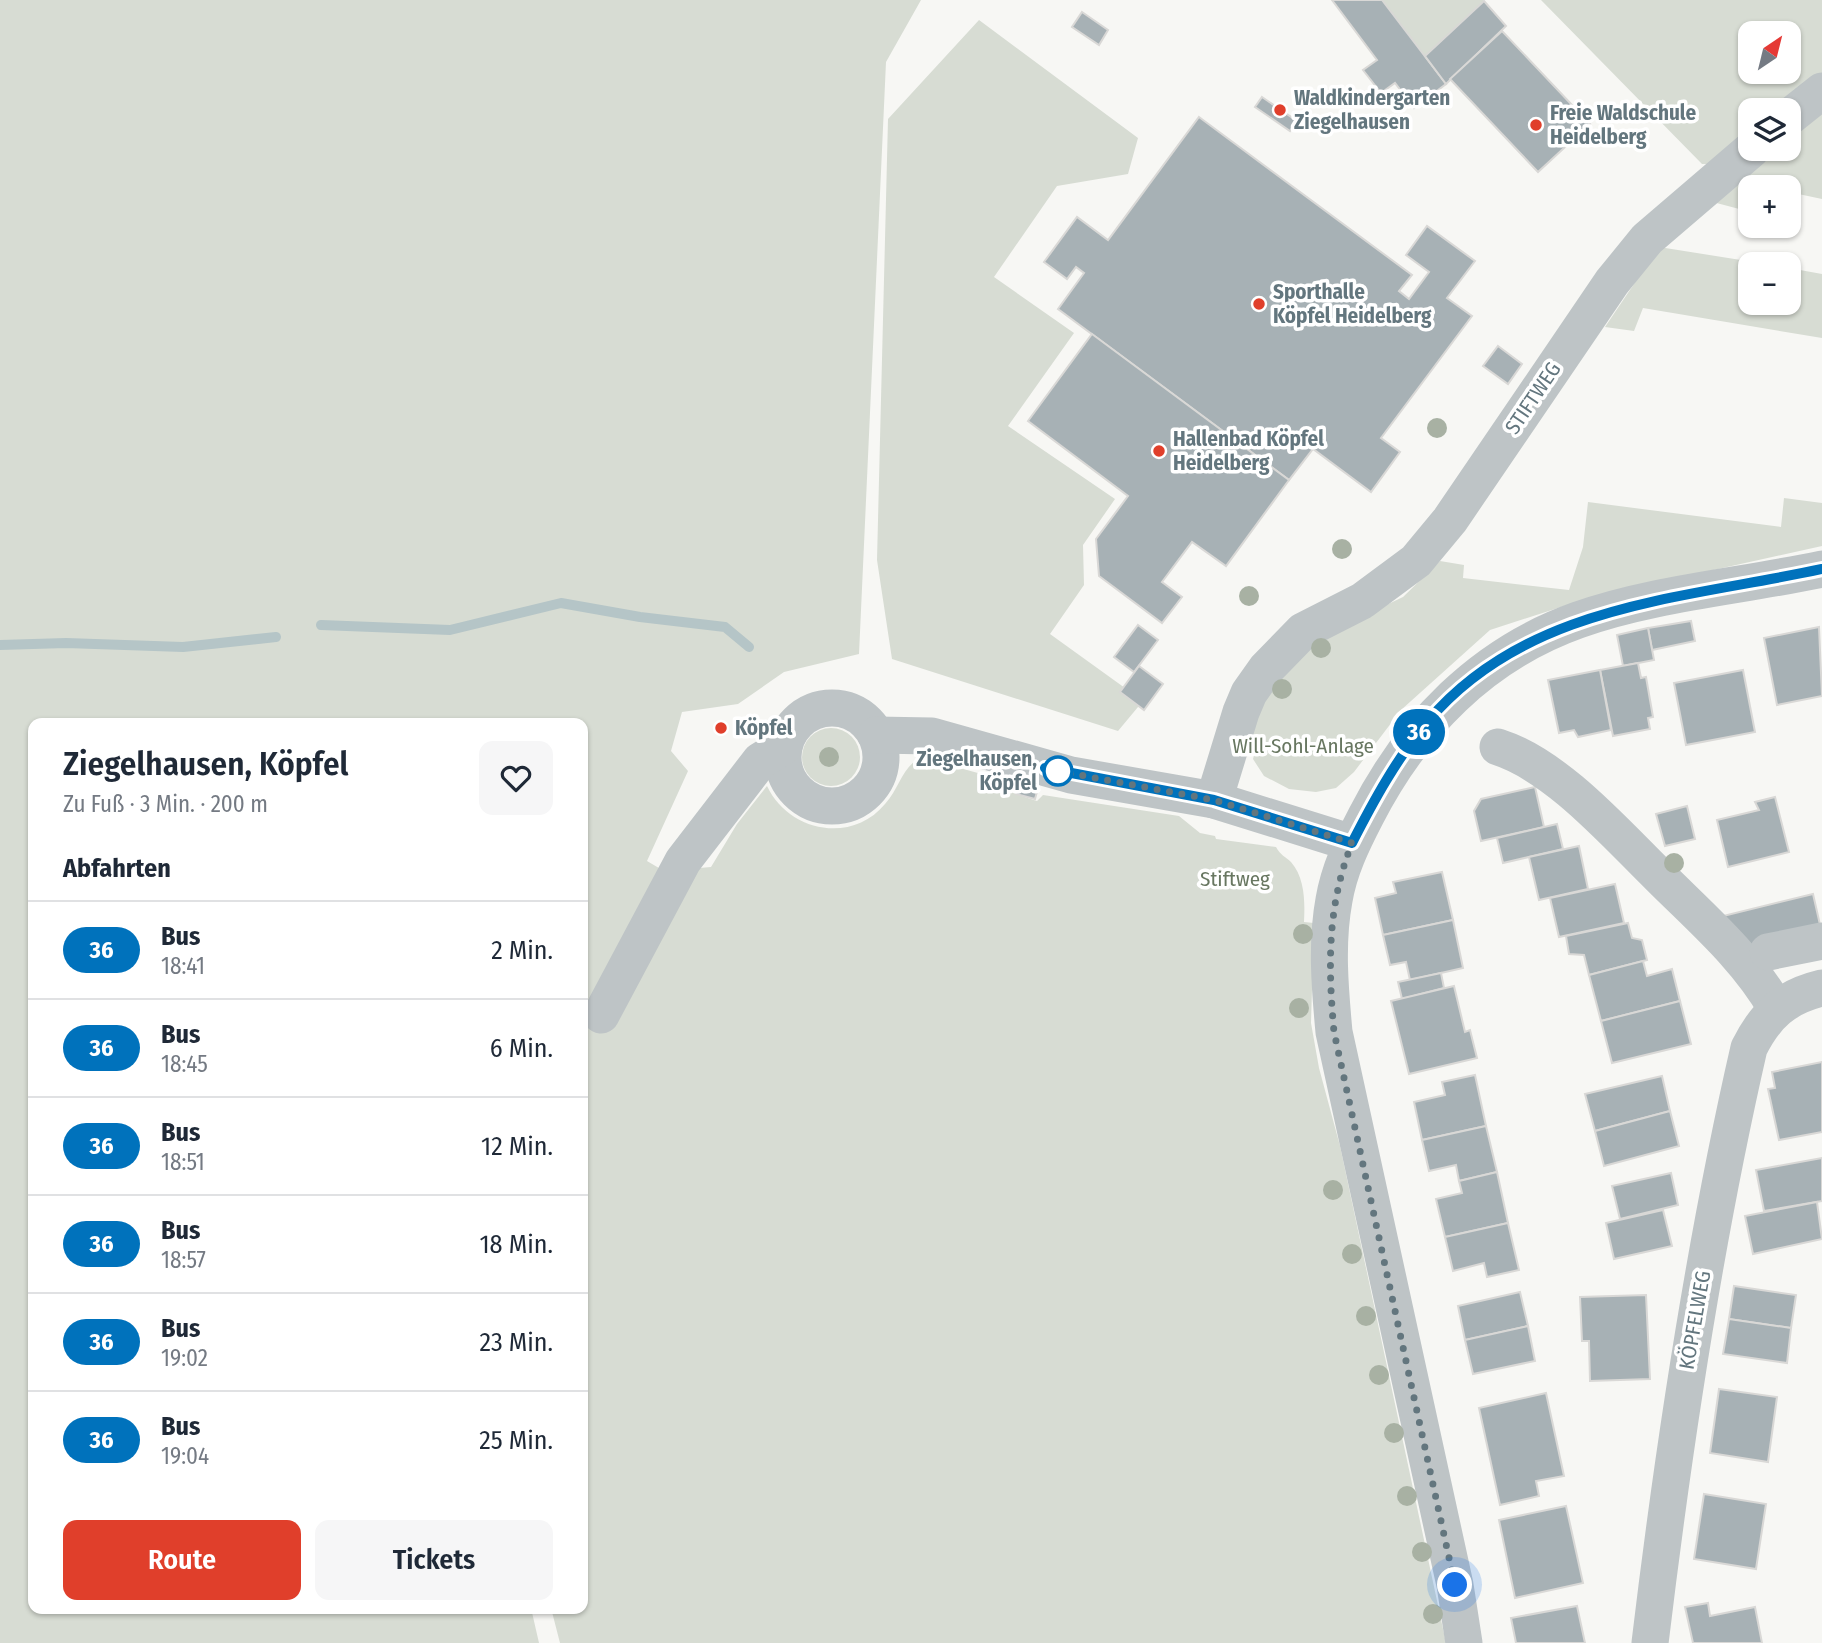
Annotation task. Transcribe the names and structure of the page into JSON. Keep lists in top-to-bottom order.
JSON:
{
  "streets": {
    "street": ["STIFTWEG", "KÖPFELWEG"]
  },
  "parks": ["Will-Sohl-Anlage", "Stiftweg"],
  "places": [
    "Waldkindergarten Ziegelhausen",
    "Freie Waldschule Heidelberg",
    "Sporthalle Köpfel Heidelberg",
    "Hallenbad Köpfel Heidelberg",
    "Köpfel",
    "Ziegelhausen, Köpfel"
  ],
  "lines": ["bus line 36"],
  "north": "top right",
  "page": {
    "on_map": "36",
    "map_buttons": ["+", "−"],
    "heading": [
      ["Ziegelhausen, Köpfel", "Zu Fuß · 3 Min. · 200 m"],
      "Abfahrten"
    ],
    "list": [
      {
        "mark": "36",
        "name": "Bus",
        "note": "18:41",
        "value": "2 Min."
      },
      {
        "mark": "36",
        "name": "Bus",
        "note": "18:45",
        "value": "6 Min."
      },
      {
        "mark": "36",
        "name": "Bus",
        "note": "18:51",
        "value": "12 Min."
      },
      {
        "mark": "36",
        "name": "Bus",
        "note": "18:57",
        "value": "18 Min."
      },
      {
        "mark": "36",
        "name": "Bus",
        "note": "19:02",
        "value": "23 Min."
      },
      {
        "mark": "36",
        "name": "Bus",
        "note": "19:04",
        "value": "25 Min."
      }
    ],
    "buttons": ["Route", "Tickets"]
  }
}
